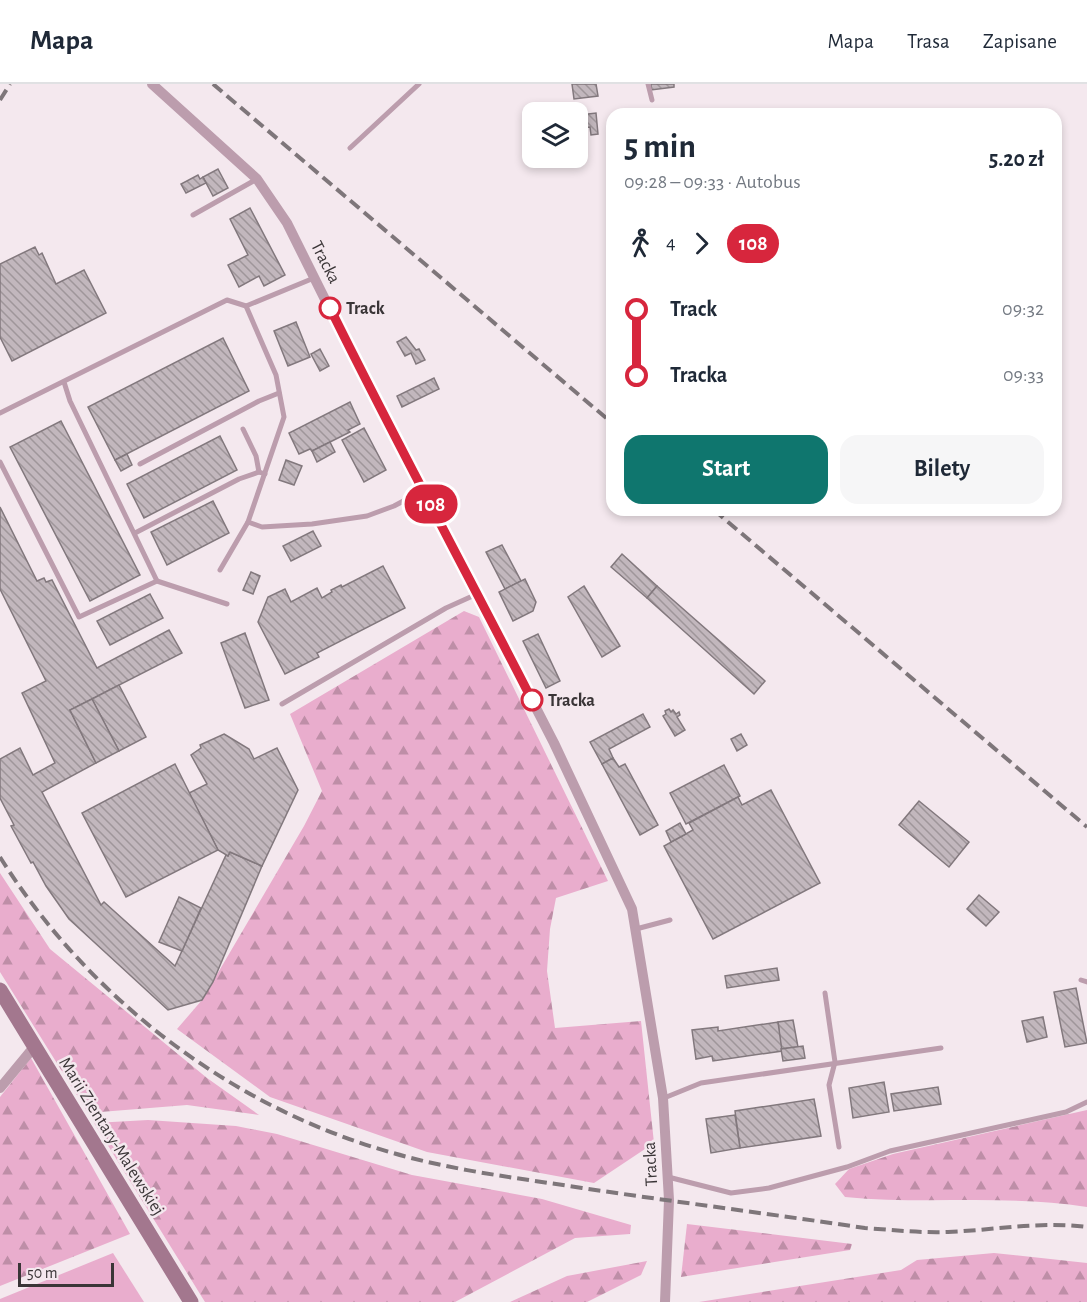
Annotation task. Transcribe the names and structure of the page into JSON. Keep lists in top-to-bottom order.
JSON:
{
  "streets": {
    "street": ["Tracka", "Marii Zientary-Malewskiej"]
  },
  "places": ["Track", "Tracka"],
  "lines": ["bus line 108"],
  "scale_bar": "50 m",
  "page": {
    "header": "Mapa",
    "nav": ["Mapa", "Trasa", "Zapisane"],
    "on_map": "108",
    "heading": ["5 min", "09:28 – 09:33 · Autobus", "5.20 zł"],
    "legs": ["4", "108"],
    "list": [
      {
        "name": "Track",
        "value": "09:32"
      },
      {
        "name": "Tracka",
        "value": "09:33"
      }
    ],
    "buttons": ["Start", "Bilety"],
    "scale": "50 m"
  }
}
